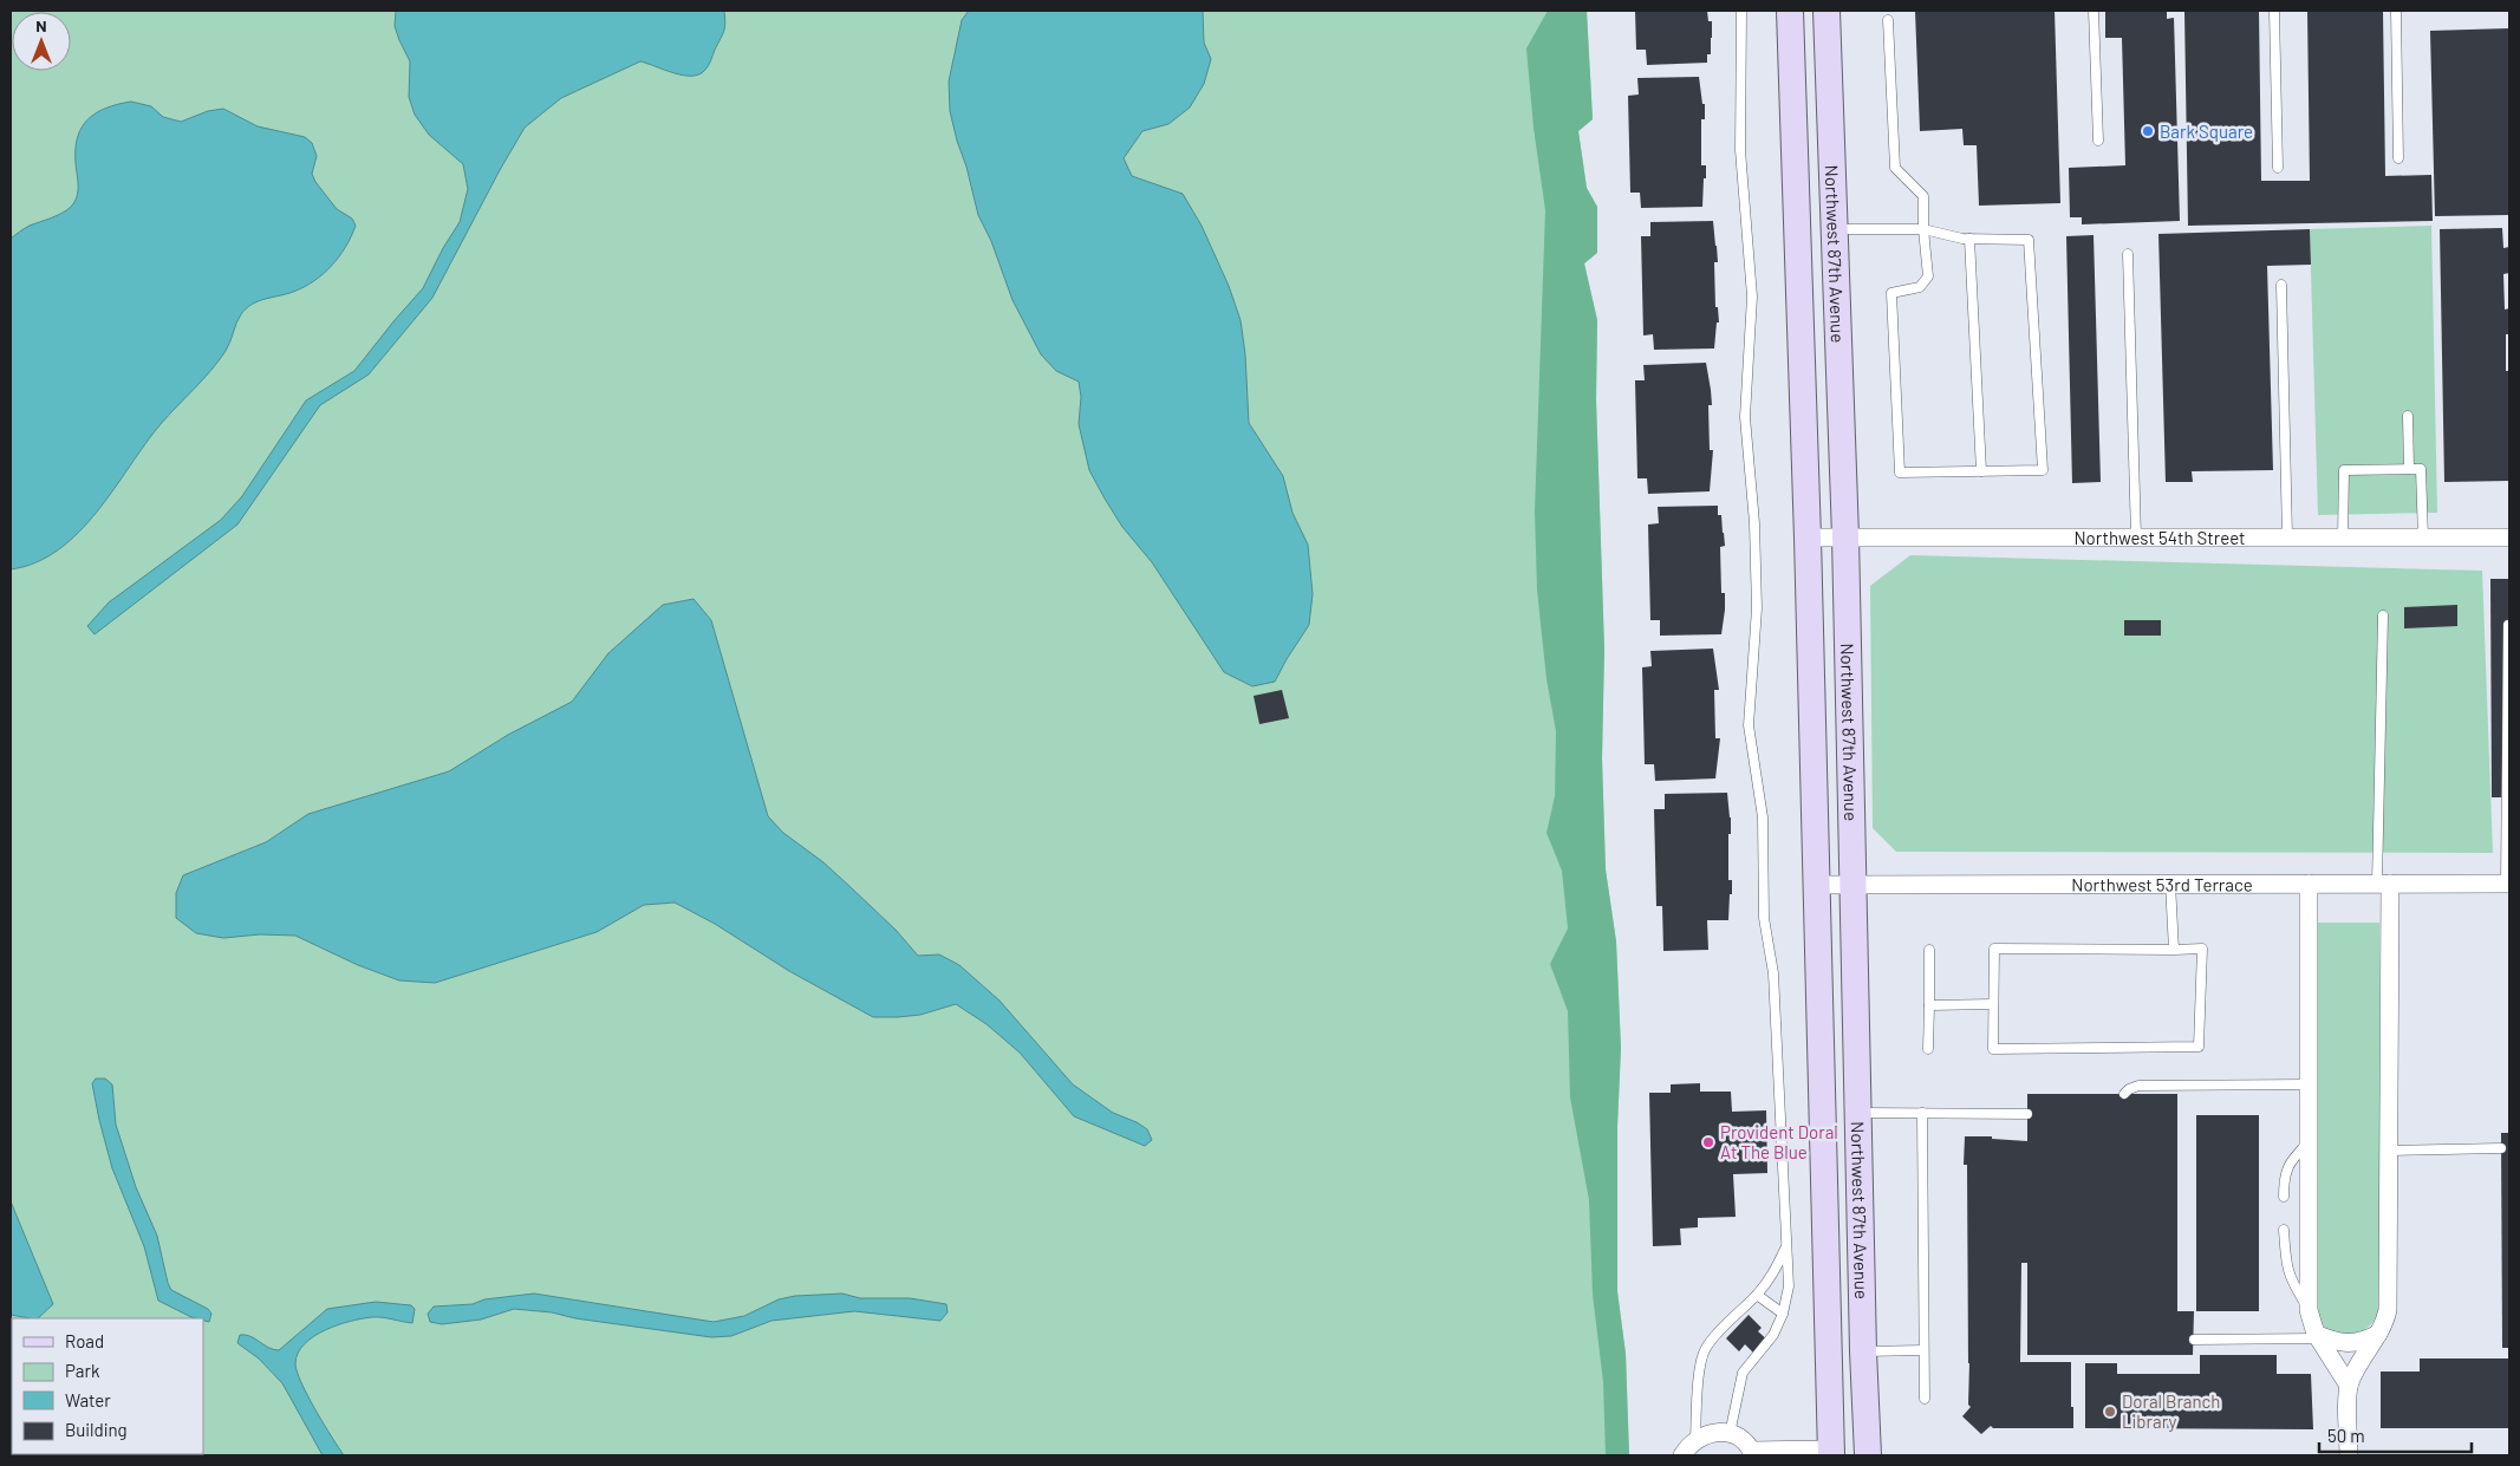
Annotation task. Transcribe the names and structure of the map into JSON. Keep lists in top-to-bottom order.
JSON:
{
  "streets": {
    "main road": ["Northwest 87th Avenue"],
    "street": ["Northwest 54th Street", "Northwest 53rd Terrace"]
  },
  "crossings": [
    ["Northwest 87th Avenue", "Northwest 54th Street"],
    ["Northwest 87th Avenue", "Northwest 53rd Terrace"]
  ],
  "places": ["Bark Square", "Provident Doral At The Blue", "Doral Branch Library"],
  "legend": [
    "Road",
    "Park",
    "Water",
    "Building"
  ],
  "scale_bar": "50 m",
  "north": "top"
}
